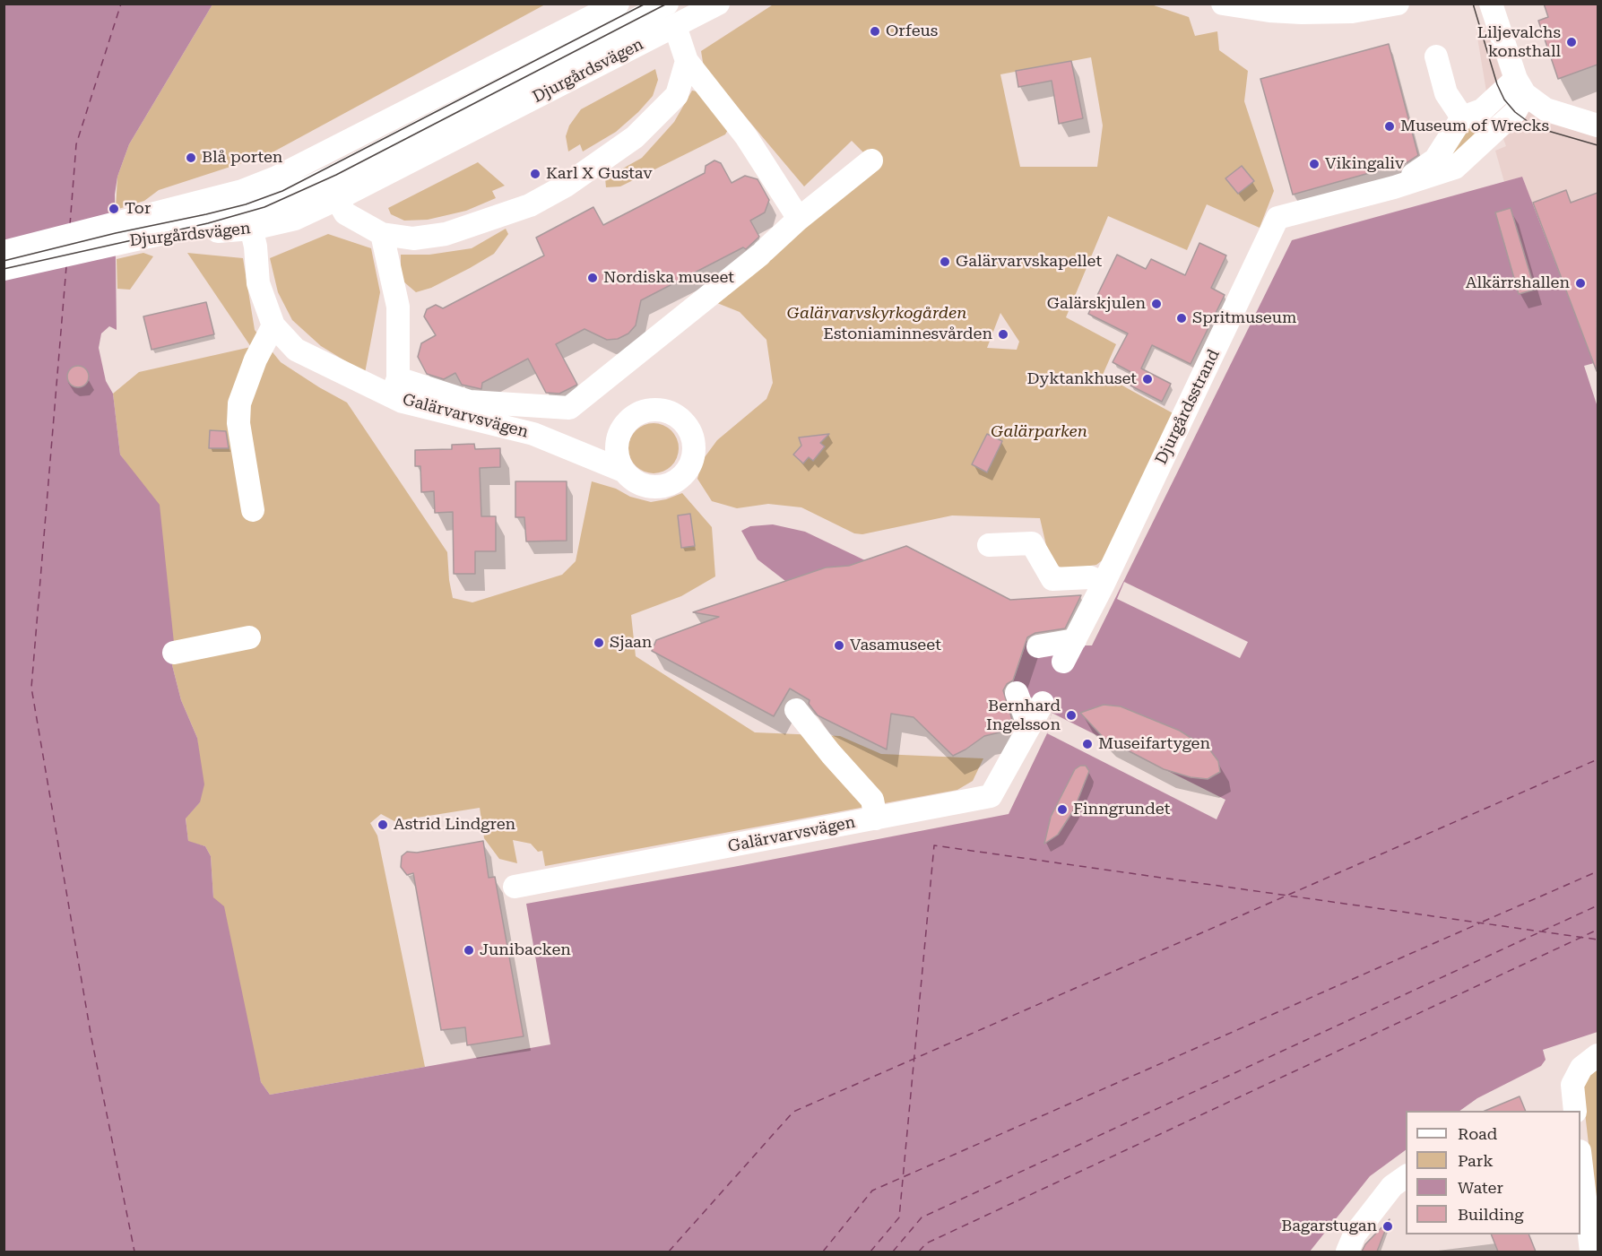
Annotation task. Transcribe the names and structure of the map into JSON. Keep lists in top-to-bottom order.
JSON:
{
  "streets": {
    "street": ["Djurgårdsvägen", "Djurgårdsstrand", "Galärvarvsvägen"]
  },
  "crossings": [
    ["Djurgårdsvägen", "Galärvarvsvägen"]
  ],
  "parks": ["Galärvarvskyrkogården", "Galärparken"],
  "places": [
    "Orfeus",
    "Liljevalchs konsthall",
    "Museum of Wrecks",
    "Blå porten",
    "Vikingaliv",
    "Karl X Gustav",
    "Tor",
    "Galärvarvskapellet",
    "Nordiska museet",
    "Alkärrshallen",
    "Galärskjulen",
    "Spritmuseum",
    "Estoniaminnesvården",
    "Dyktankhuset",
    "Sjaan",
    "Vasamuseet",
    "Bernhard Ingelsson",
    "Museifartygen",
    "Finngrundet",
    "Astrid Lindgren",
    "Junibacken",
    "Bagarstugan"
  ],
  "legend": [
    "Road",
    "Park",
    "Water",
    "Building"
  ]
}
